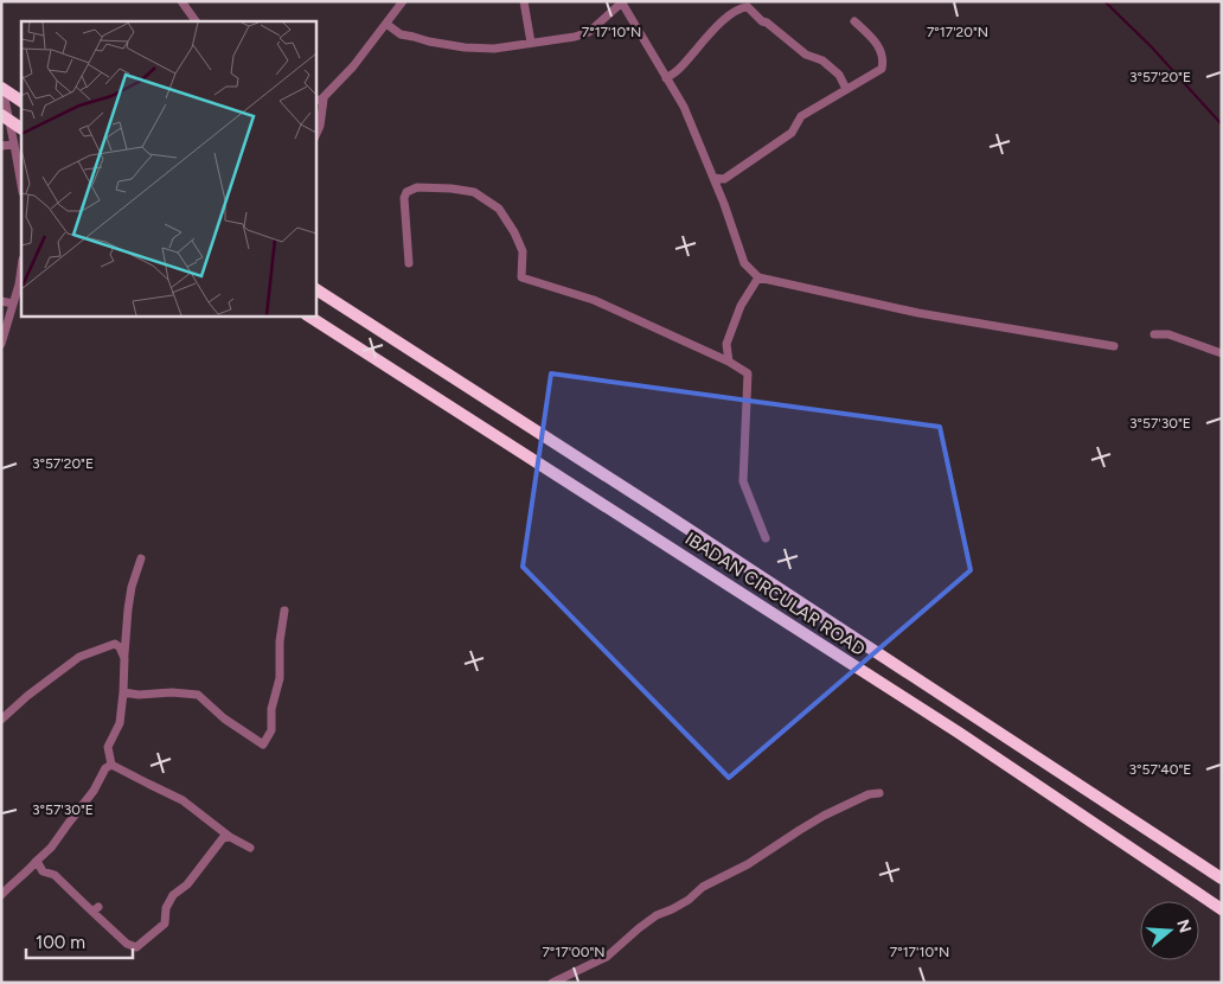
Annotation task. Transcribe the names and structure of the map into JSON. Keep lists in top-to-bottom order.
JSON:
{
  "streets": {
    "highway": ["IBADAN CIRCULAR ROAD"]
  },
  "scale_bar": "100 m",
  "north": "right",
  "coordinates": [
    "7°17'10\"N",
    "7°17'20\"N",
    "3°57'20\"E",
    "3°57'30\"E",
    "3°57'40\"E",
    "7°17'00\"N"
  ]
}
